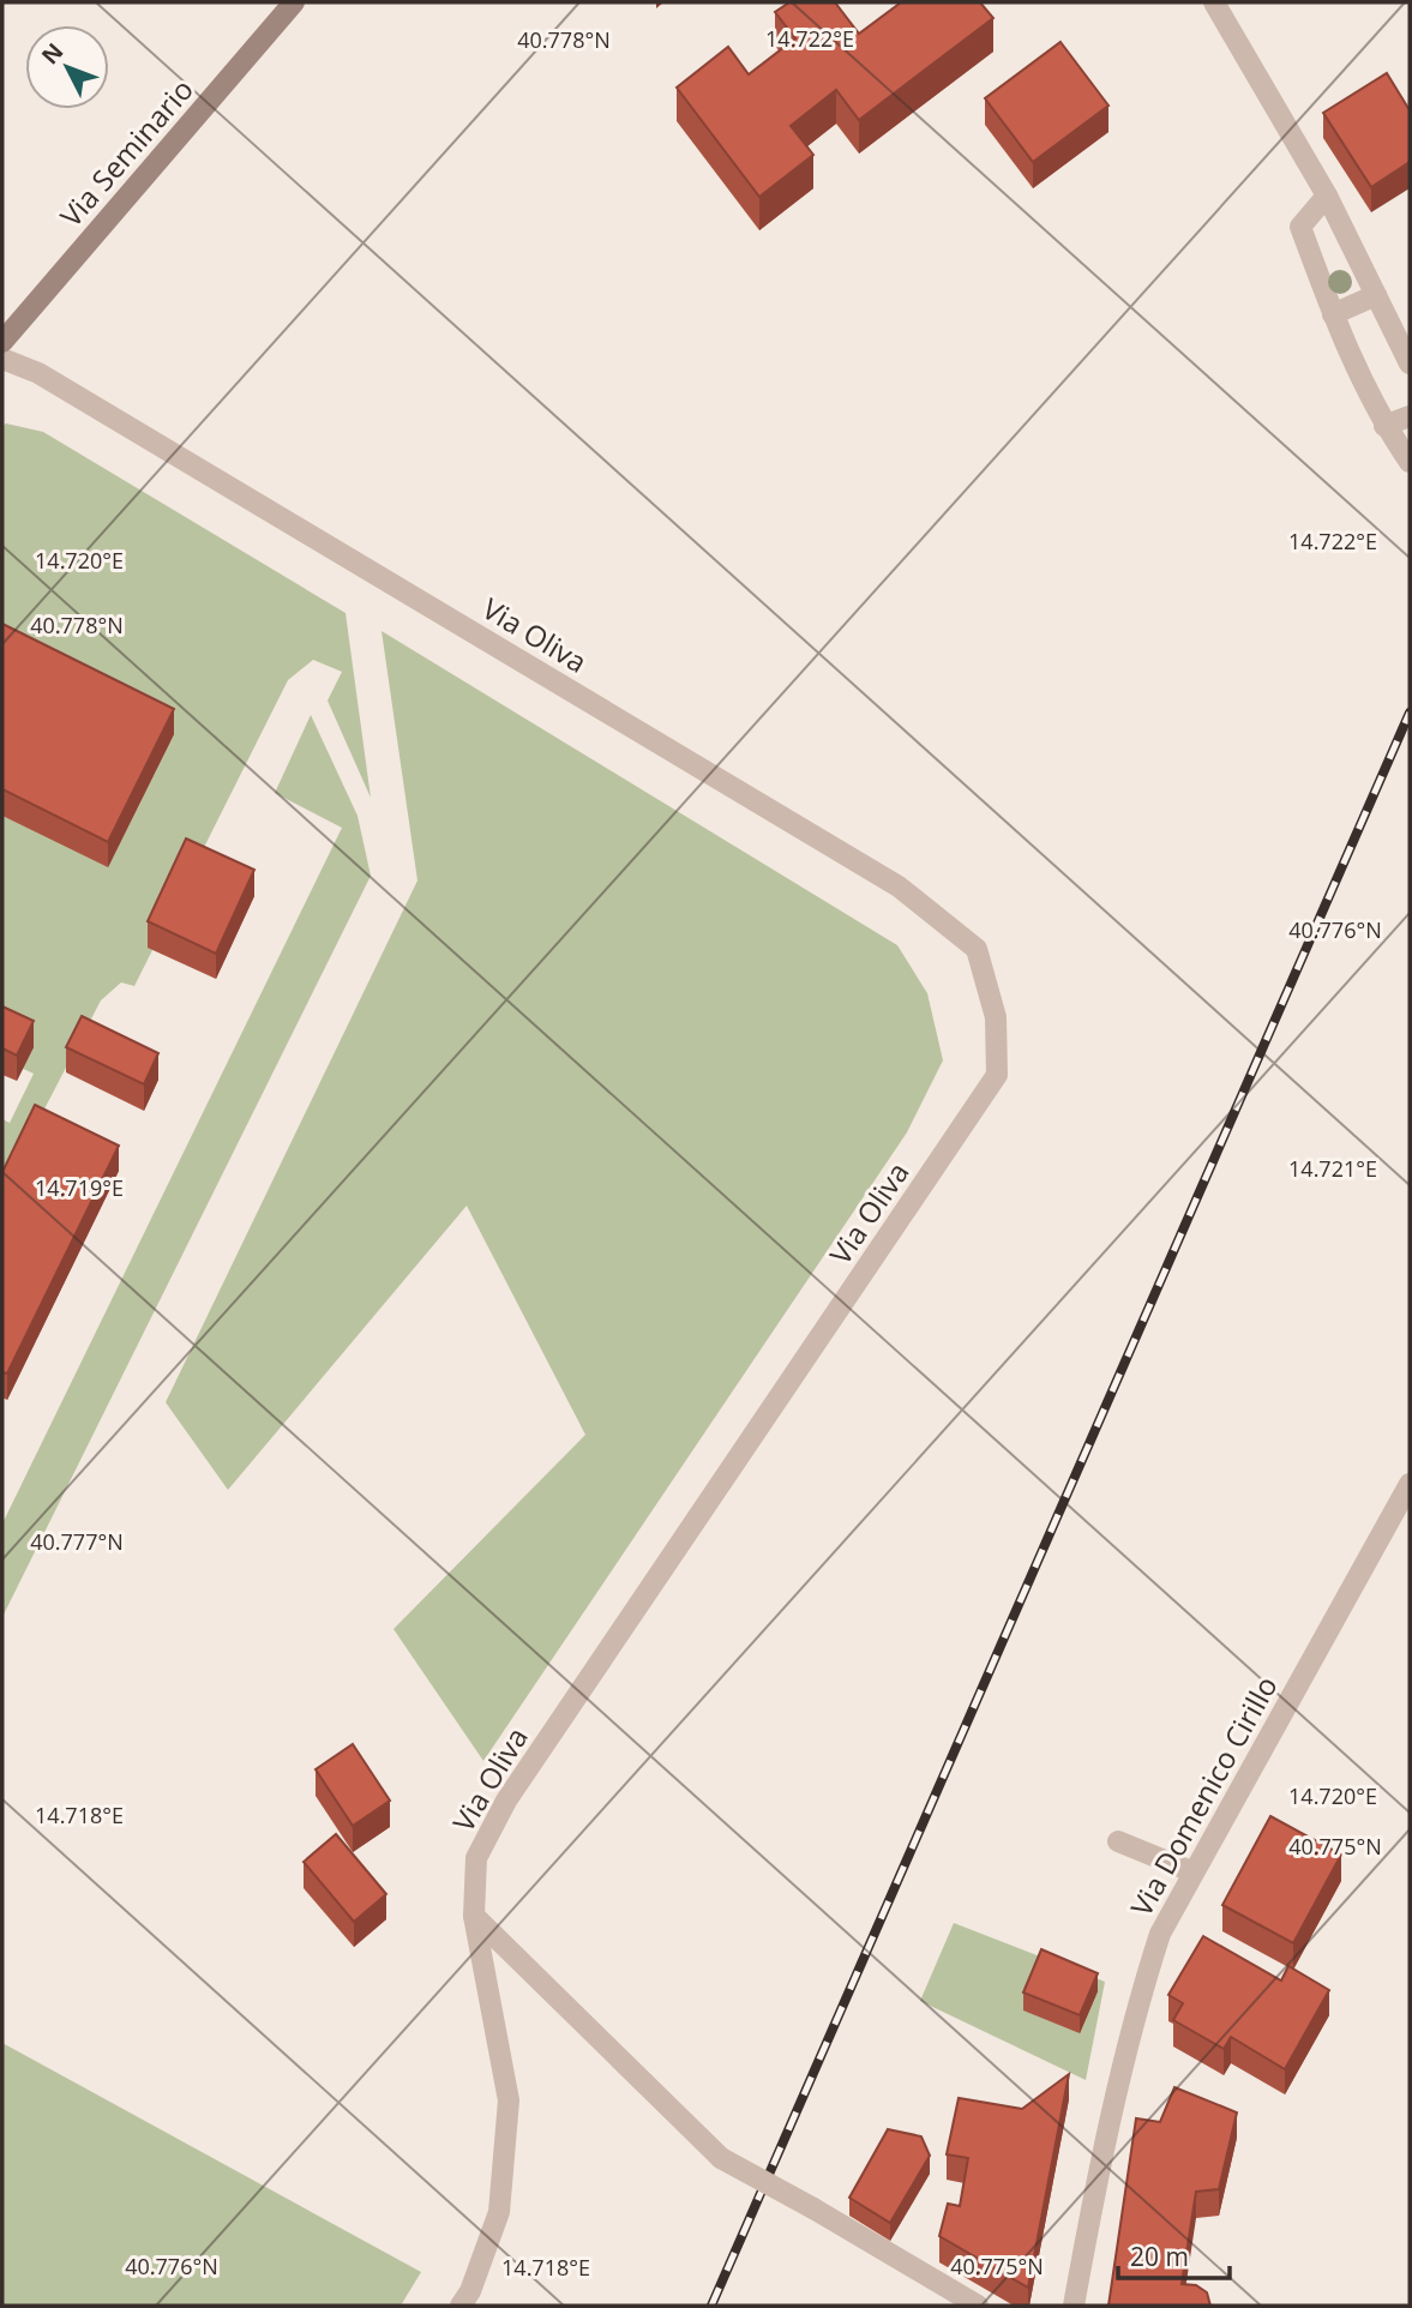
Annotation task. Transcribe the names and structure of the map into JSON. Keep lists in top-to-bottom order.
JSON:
{
  "streets": {
    "main road": ["Via Seminario"],
    "street": ["Via Oliva", "Via Domenico Cirillo"]
  },
  "scale_bar": "20 m",
  "north": "top left",
  "coordinates": [
    "14.722°E",
    "40.778°N",
    "14.720°E",
    "40.776°N",
    "14.721°E",
    "14.719°E",
    "40.777°N",
    "14.718°E",
    "40.775°N"
  ]
}
